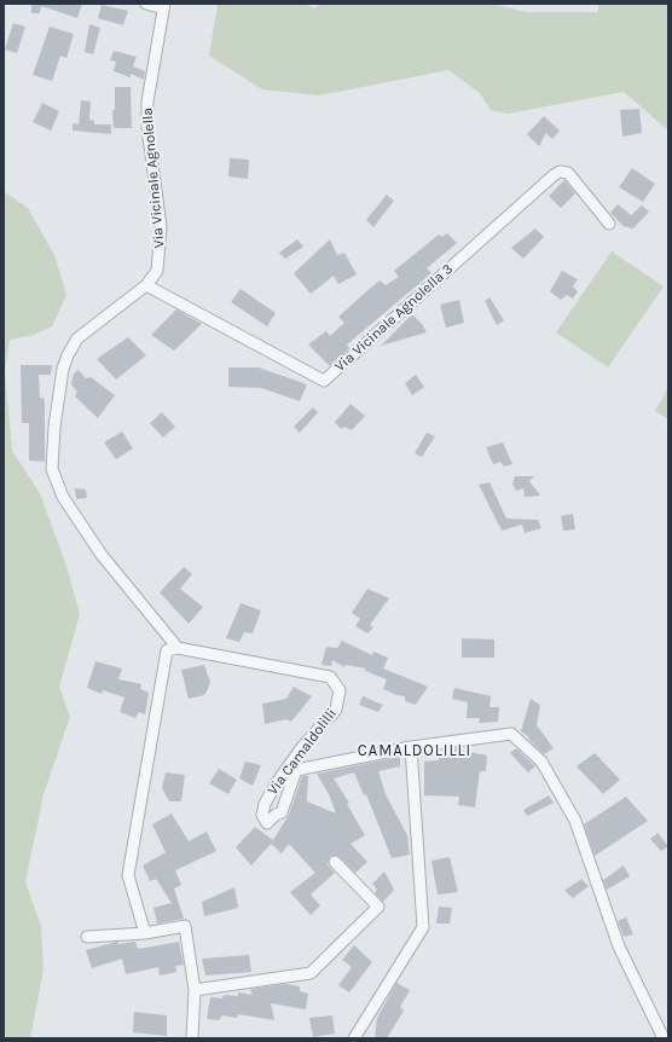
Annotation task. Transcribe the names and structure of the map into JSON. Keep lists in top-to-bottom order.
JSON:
{
  "streets": {
    "street": ["Via Vicinale Agnolella", "Via Vicinale Agnolella 3", "Via Camaldolilli"]
  },
  "crossings": [
    ["Via Vicinale Agnolella", "Via Vicinale Agnolella 3"],
    ["Via Vicinale Agnolella", "Via Camaldolilli"]
  ],
  "districts": ["CAMALDOLILLI"]
}
